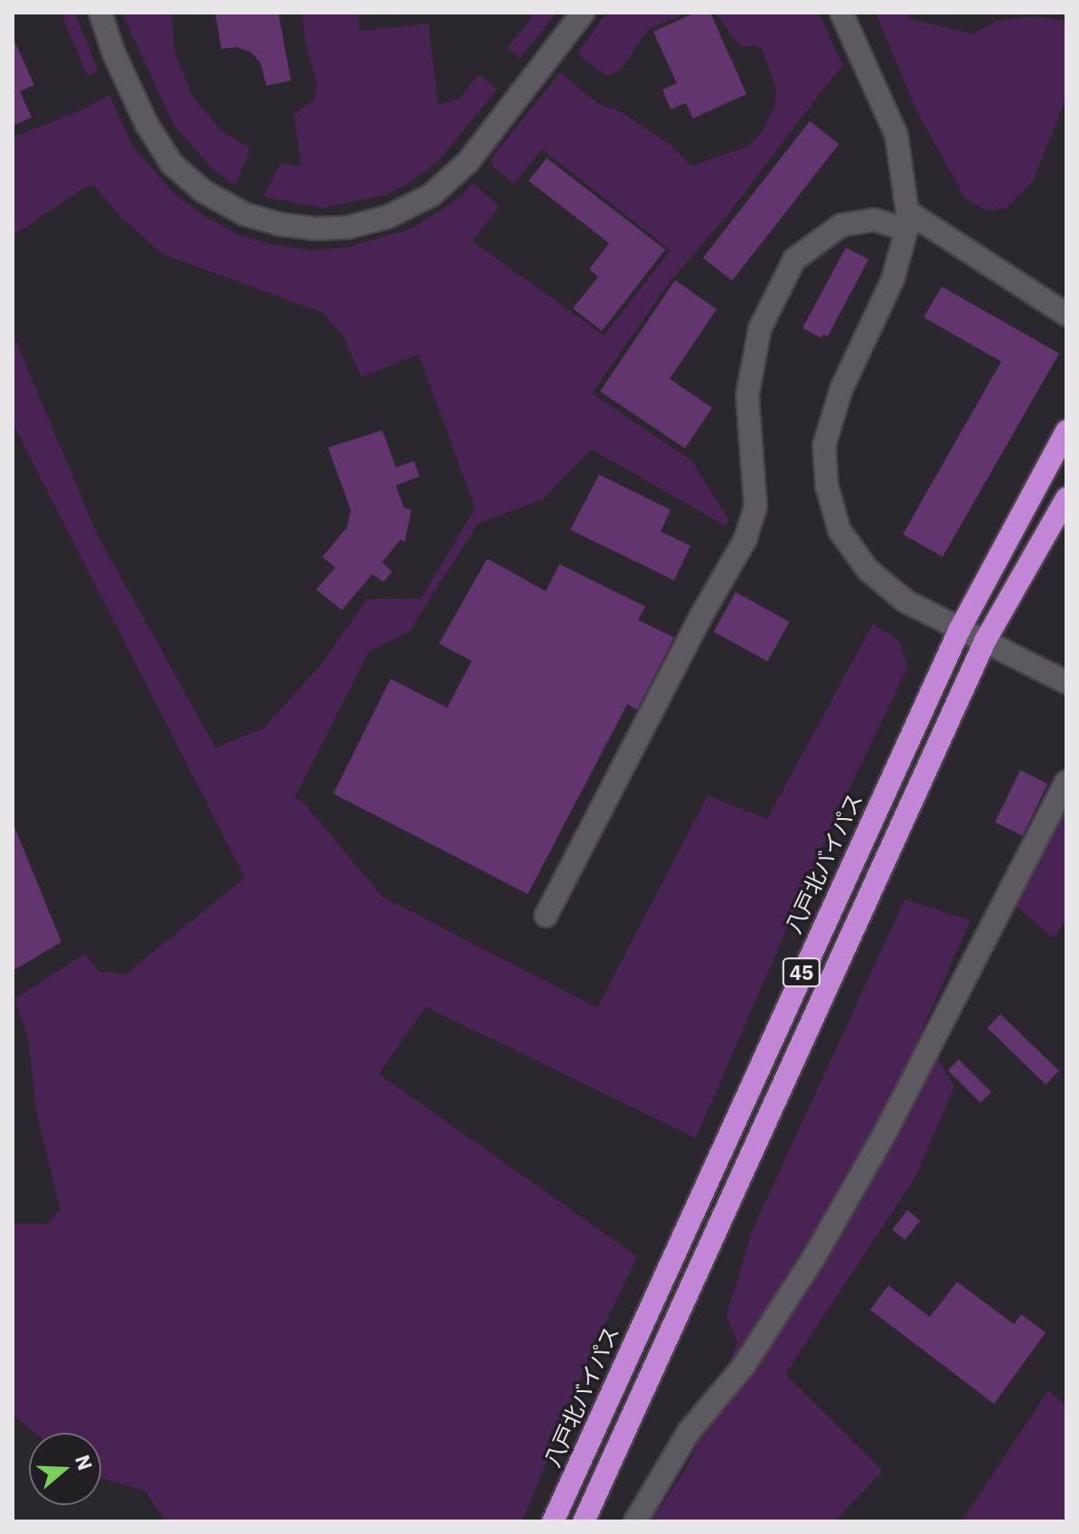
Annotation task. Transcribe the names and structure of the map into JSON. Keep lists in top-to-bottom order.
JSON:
{
  "streets": {
    "highway": ["八戸北バイパス", "45"]
  },
  "north": "right"
}
